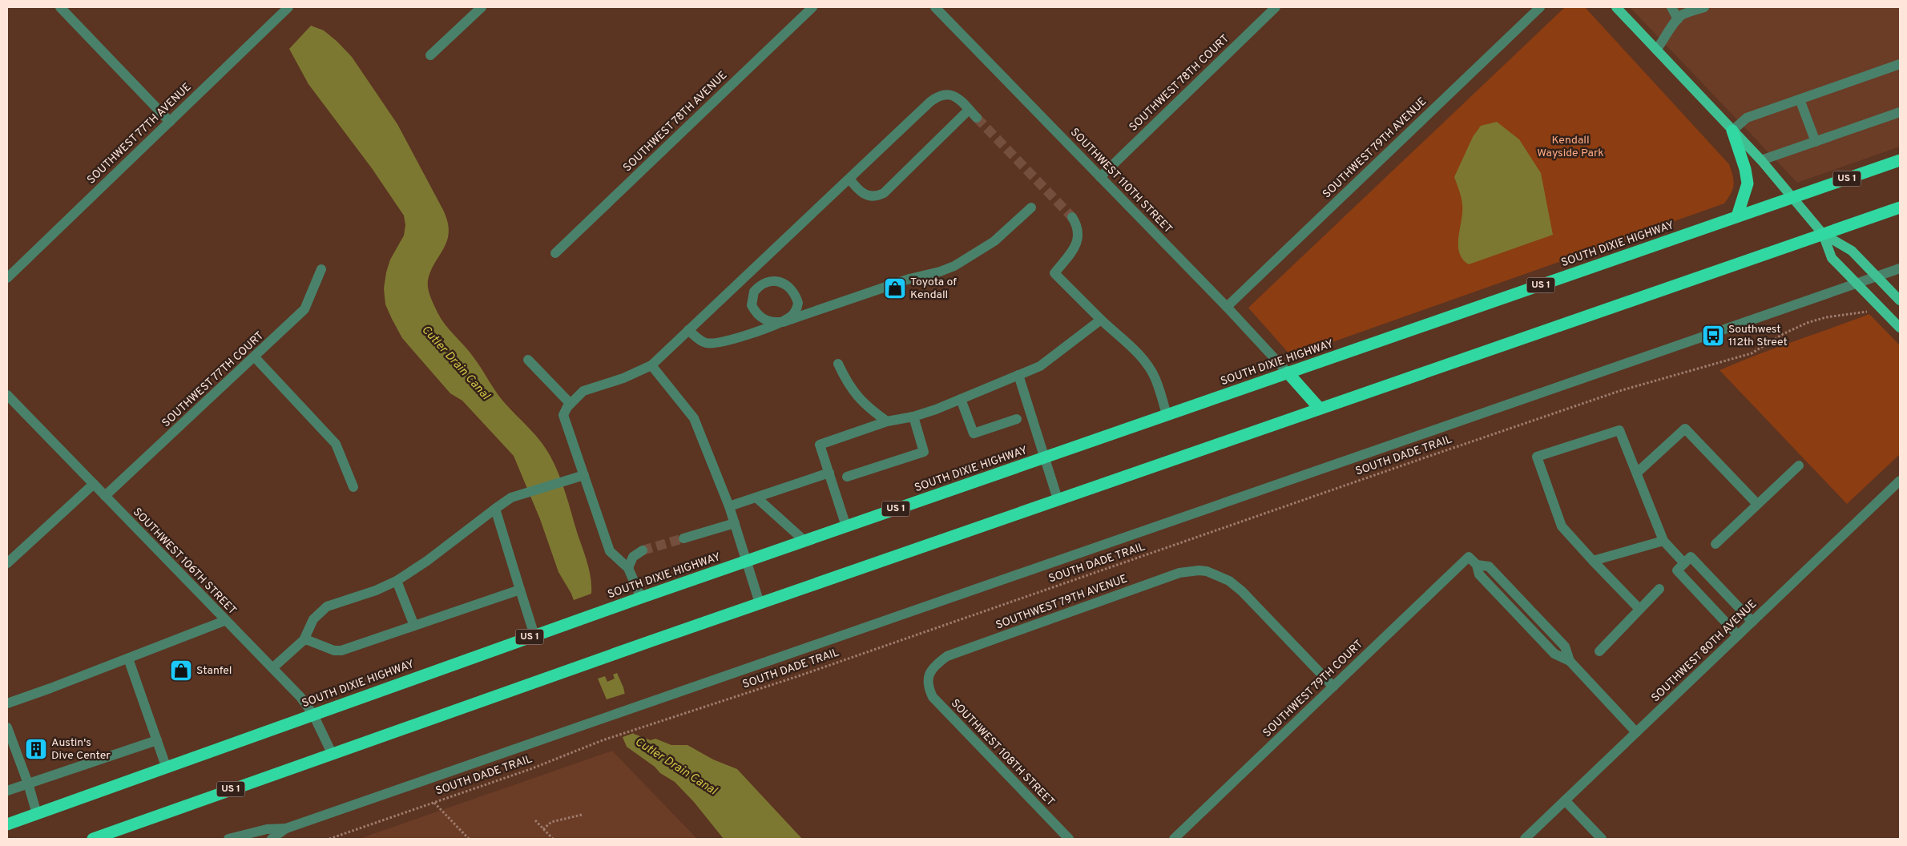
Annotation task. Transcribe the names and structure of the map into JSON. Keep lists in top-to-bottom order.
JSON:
{
  "streets": {
    "highway": ["US 1", "SOUTH DIXIE HIGHWAY"],
    "street": [
      "SOUTHWEST 78TH COURT",
      "SOUTHWEST 78TH AVENUE",
      "SOUTHWEST 77TH AVENUE",
      "SOUTHWEST 79TH AVENUE",
      "SOUTHWEST 110TH STREET",
      "SOUTHWEST 77TH COURT",
      "SOUTHWEST 106TH STREET",
      "SOUTHWEST 80TH AVENUE",
      "SOUTHWEST 79TH COURT",
      "SOUTHWEST 108TH STREET"
    ],
    "path": ["SOUTH DADE TRAIL"]
  },
  "crossings": [
    ["SOUTHWEST 78TH COURT", "SOUTHWEST 110TH STREET"],
    ["SOUTHWEST 79TH AVENUE", "SOUTHWEST 110TH STREET"],
    ["SOUTHWEST 79TH AVENUE", "SOUTHWEST 79TH COURT"],
    ["SOUTHWEST 79TH AVENUE", "SOUTHWEST 108TH STREET"],
    ["US 1", "SOUTHWEST 106TH STREET"],
    ["SOUTHWEST 110TH STREET", "SOUTH DIXIE HIGHWAY"],
    ["SOUTH DIXIE HIGHWAY", "SOUTHWEST 106TH STREET"],
    ["SOUTHWEST 77TH COURT", "SOUTHWEST 106TH STREET"],
    ["SOUTHWEST 80TH AVENUE", "SOUTHWEST 79TH COURT"]
  ],
  "water": ["Cutler Drain Canal"],
  "parks": ["Kendall Wayside Park"],
  "places": {
    "shop": ["Toyota of Kendall", "Stanfel"],
    "bus stop": ["Southwest 112th Street"],
    "building": ["Austin's Dive Center"]
  }
}
